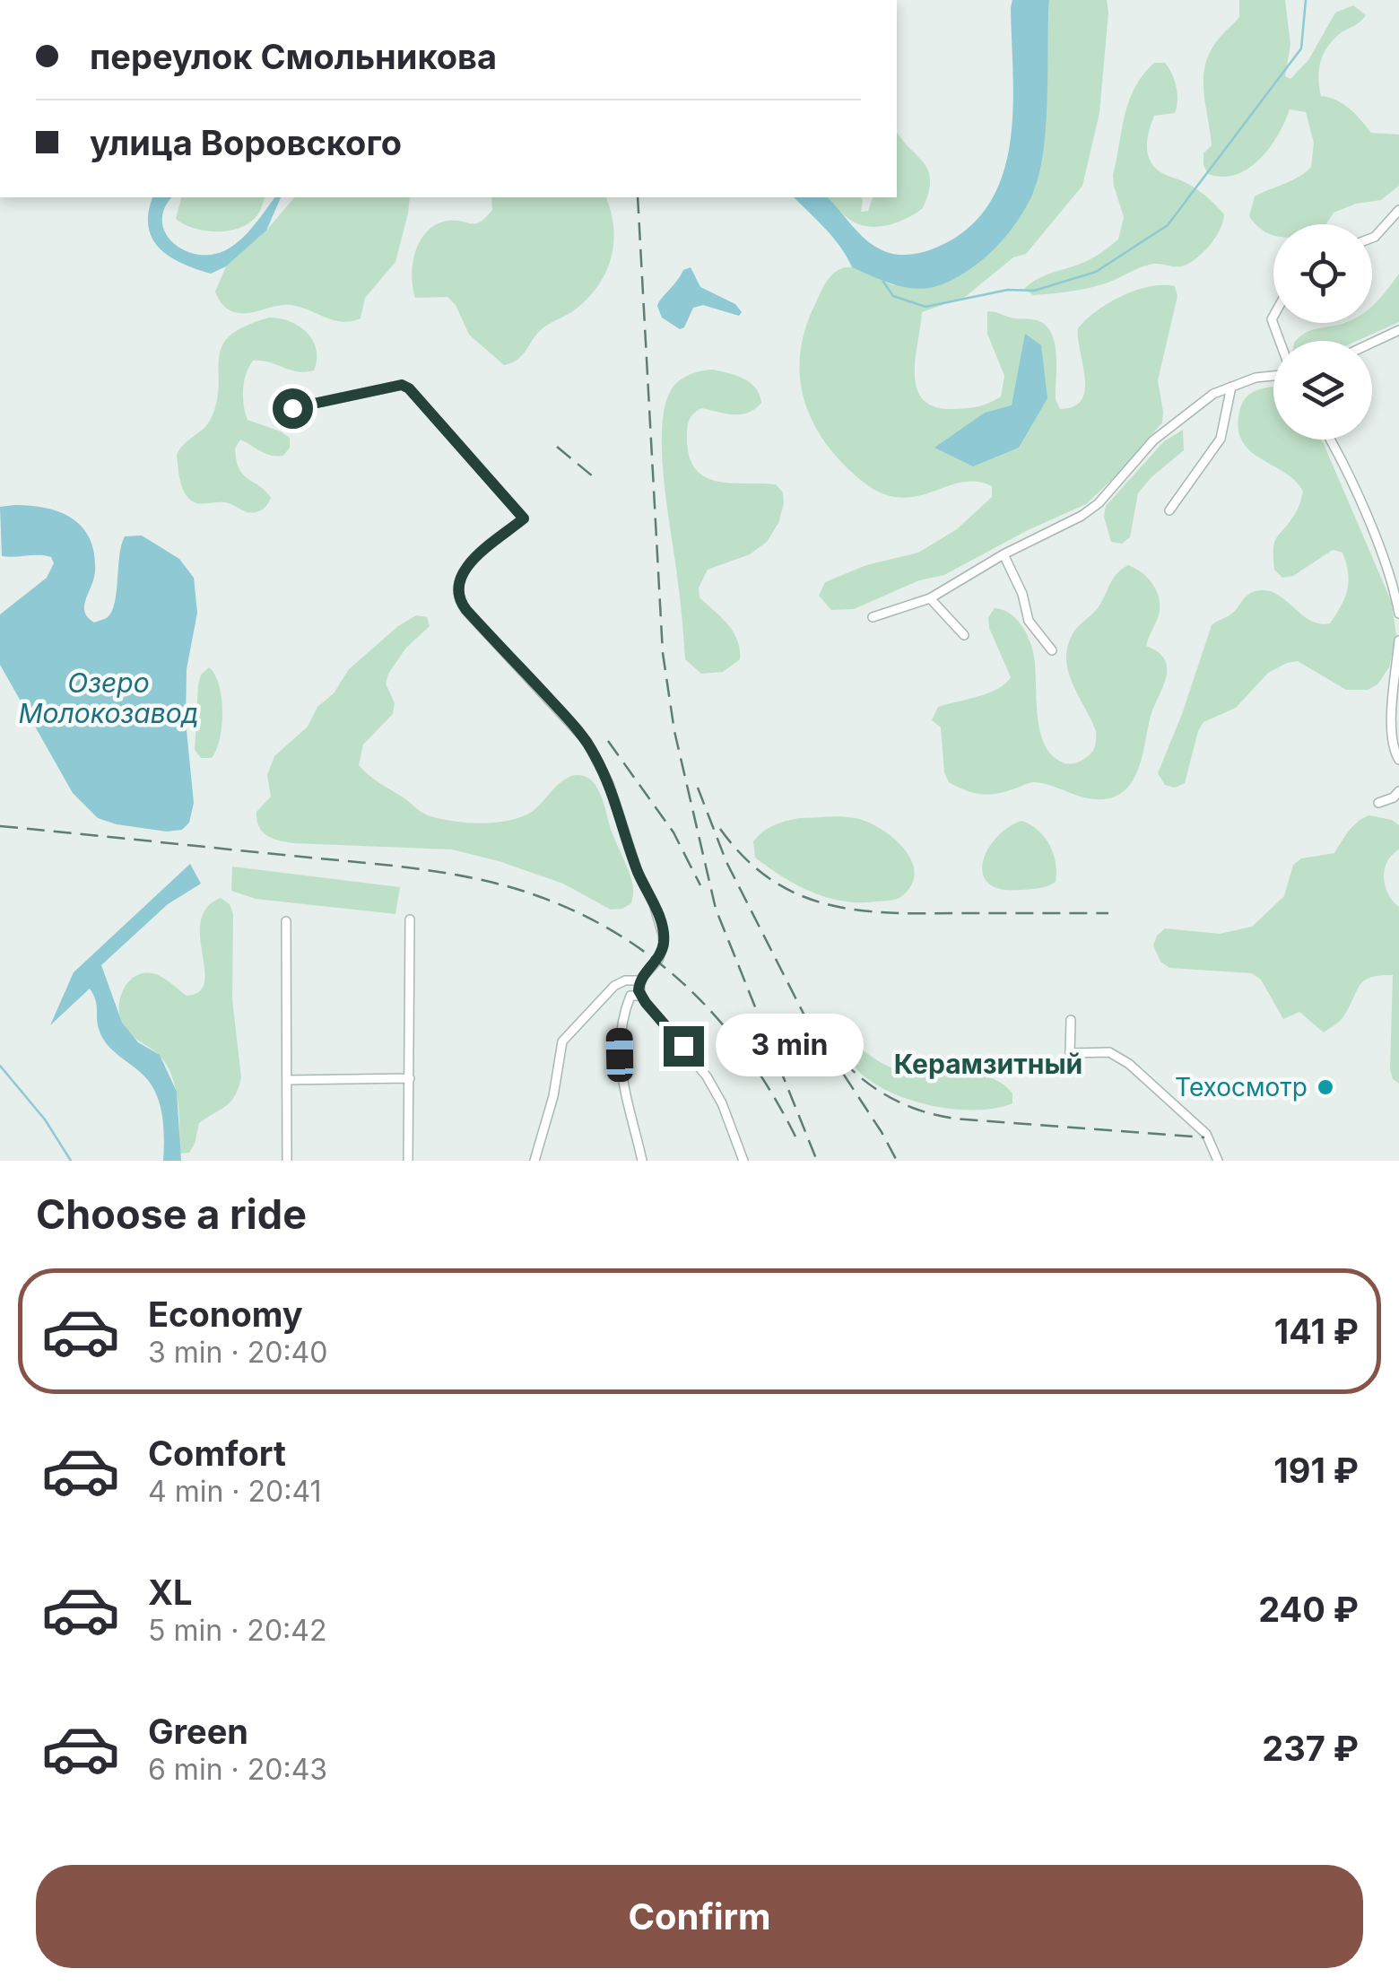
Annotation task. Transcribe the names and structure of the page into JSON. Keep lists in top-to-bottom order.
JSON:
{
  "districts": ["Керамзитный"],
  "water": ["Озеро Молокозавод"],
  "places": ["Техосмотр"],
  "page": {
    "banner": ["переулок Смольникова", "улица Воровского"],
    "bubble": "3 min",
    "heading": "Choose a ride",
    "list": [
      {
        "name": "Economy",
        "note": "3 min · 20:40",
        "value": "141 ₽"
      },
      {
        "name": "Comfort",
        "note": "4 min · 20:41",
        "value": "191 ₽"
      },
      {
        "name": "XL",
        "note": "5 min · 20:42",
        "value": "240 ₽"
      },
      {
        "name": "Green",
        "note": "6 min · 20:43",
        "value": "237 ₽"
      }
    ],
    "buttons": "Confirm"
  }
}
